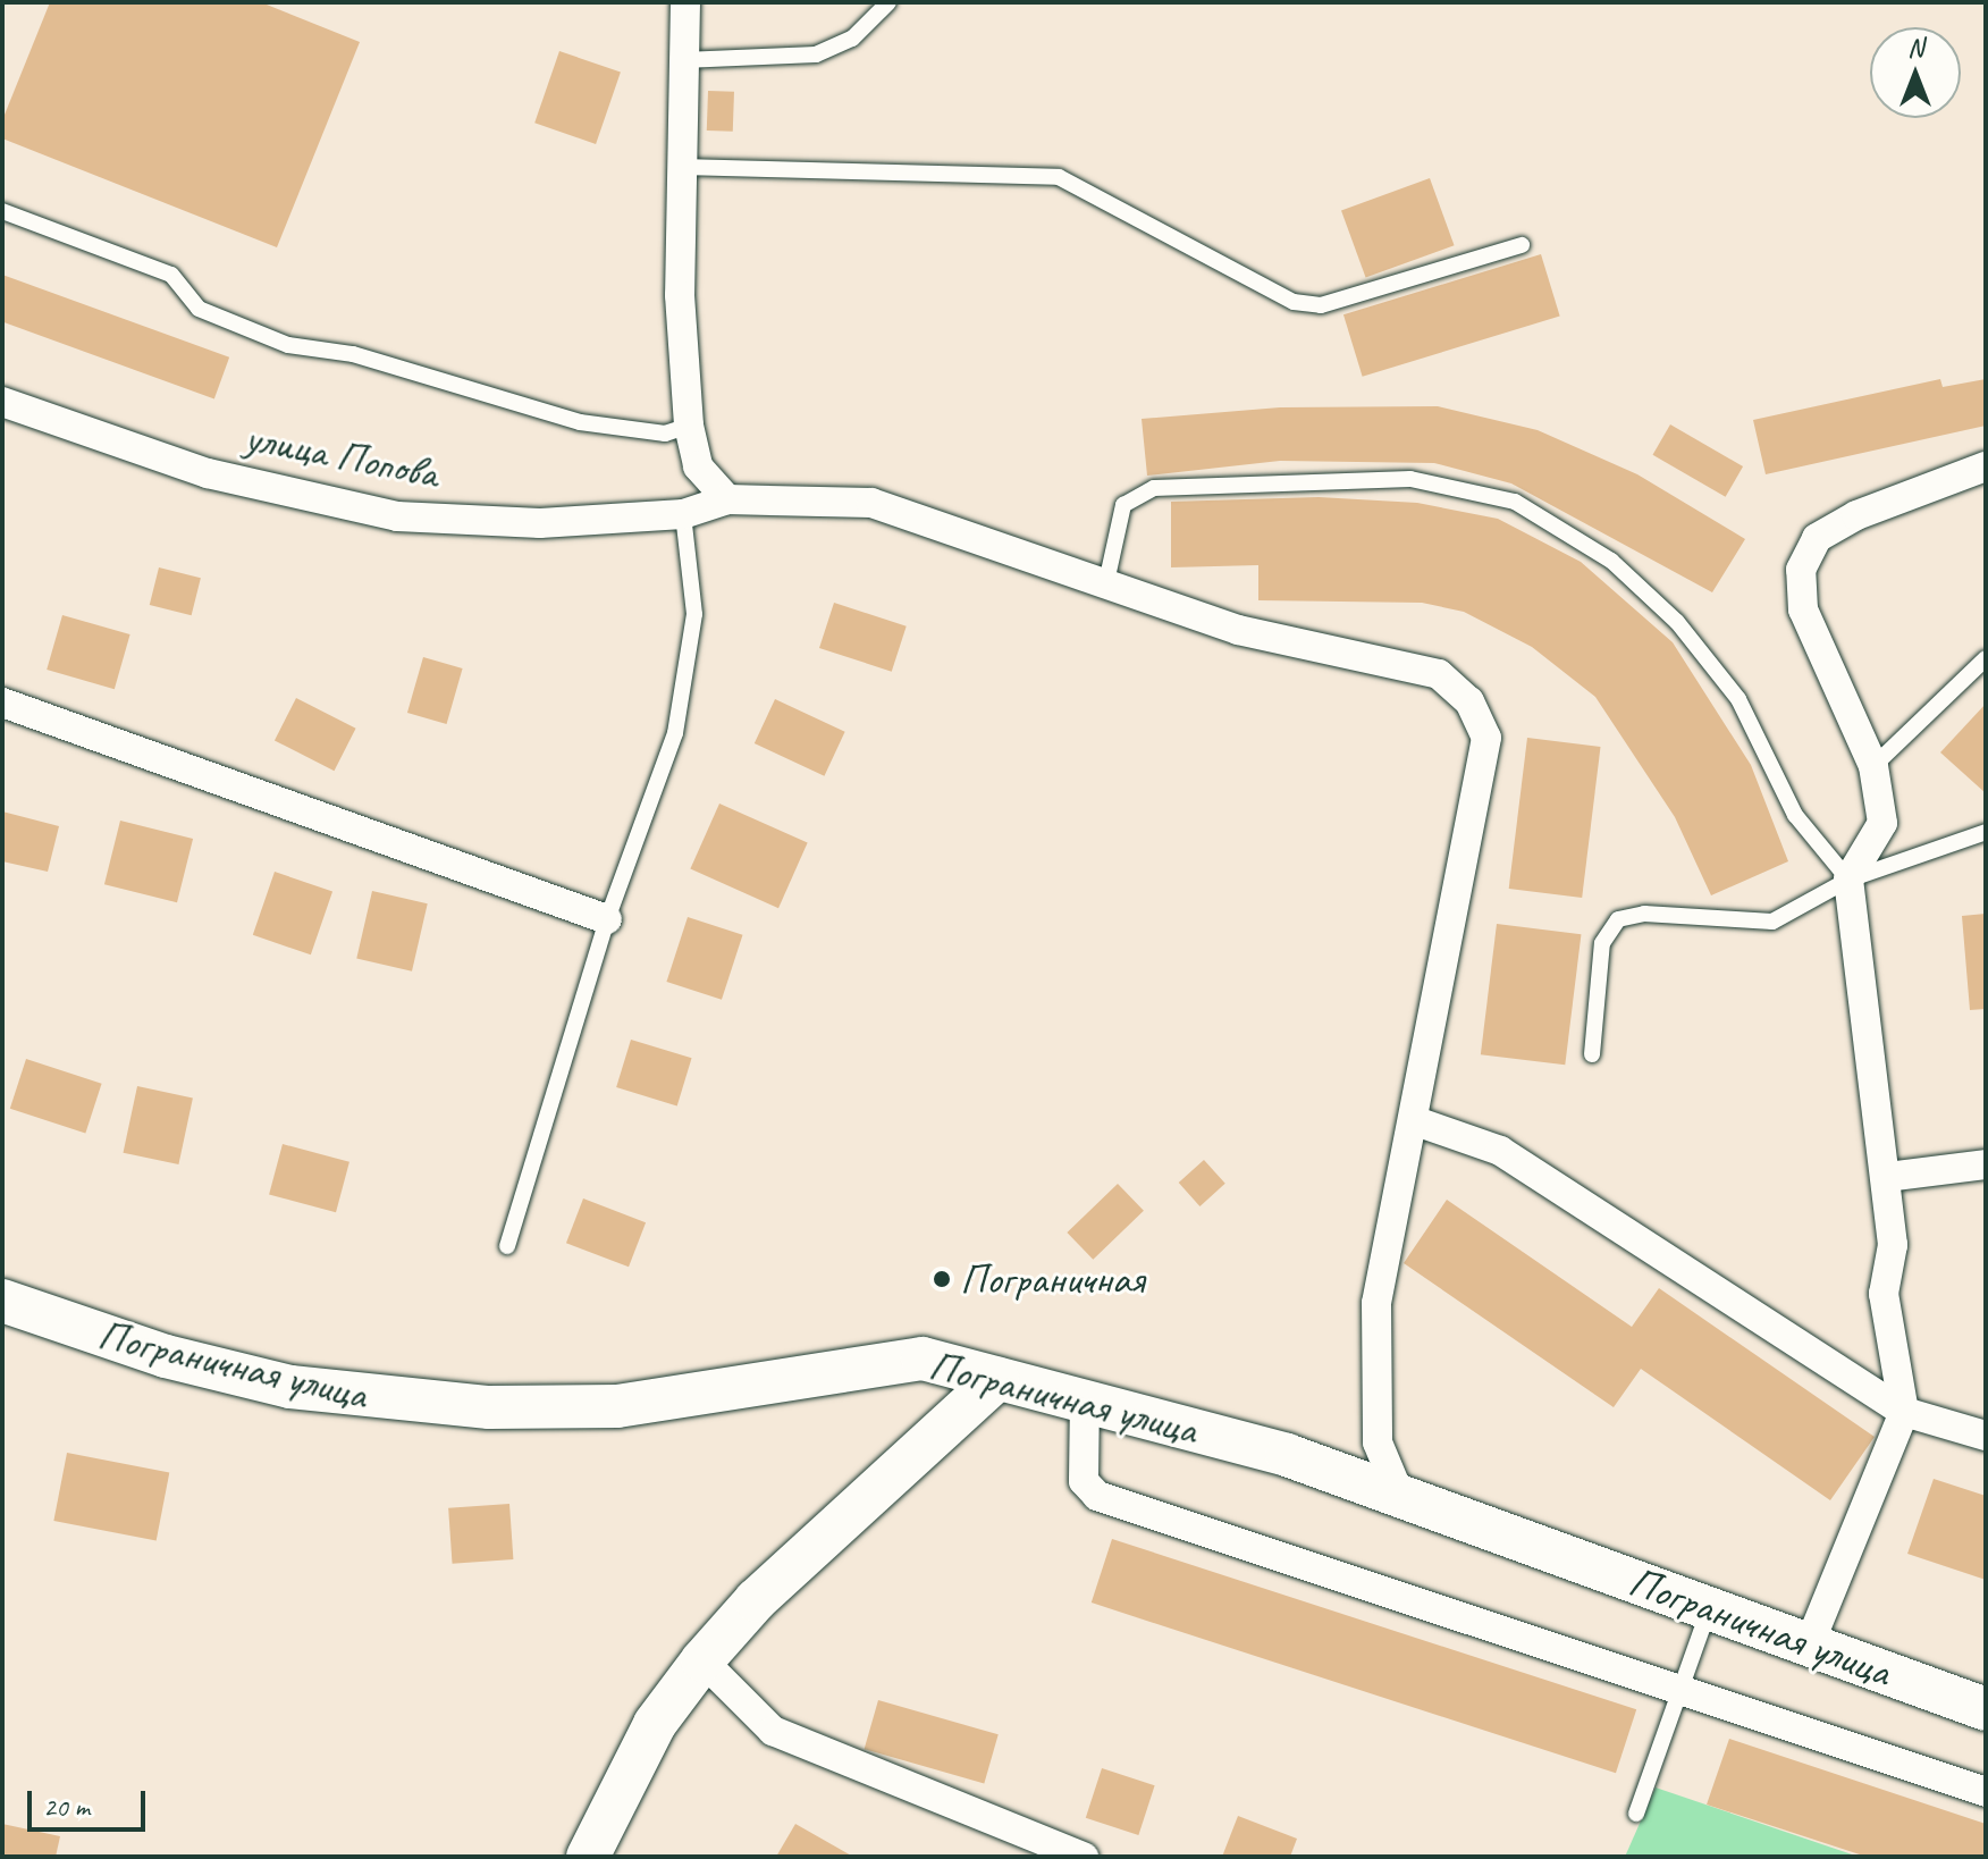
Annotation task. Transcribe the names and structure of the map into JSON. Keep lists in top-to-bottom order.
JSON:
{
  "streets": {
    "main road": ["Пограничная улица"],
    "street": ["улица Попова"]
  },
  "crossings": [
    ["улица Попова", "Пограничная улица"]
  ],
  "places": ["Пограничная"],
  "scale_bar": "20 m",
  "north": "top"
}
